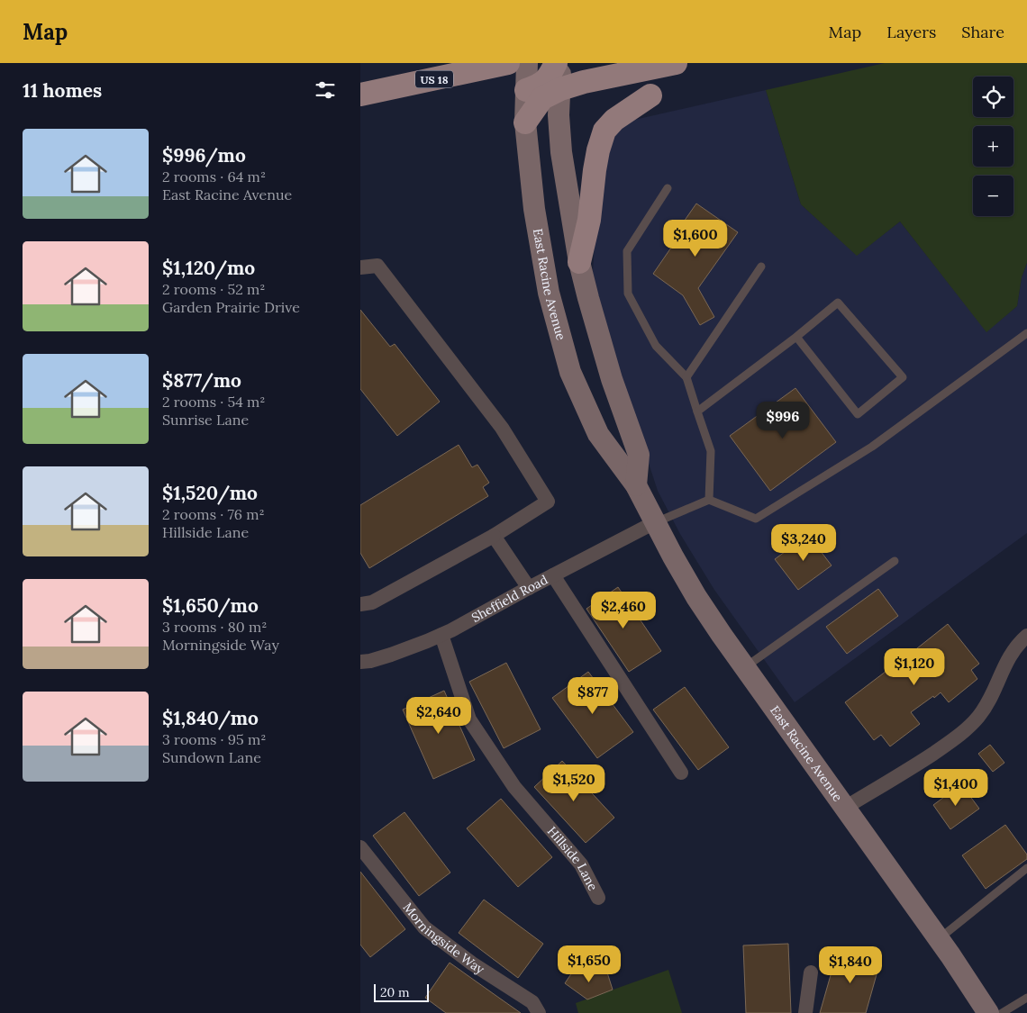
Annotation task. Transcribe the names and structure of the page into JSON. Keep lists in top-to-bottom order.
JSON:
{
  "streets": {
    "main road": ["US 18", "East Racine Avenue"],
    "street": ["Sheffield Road", "Hillside Lane", "Morningside Way"]
  },
  "crossings": [
    ["East Racine Avenue", "Sheffield Road"],
    ["Sheffield Road", "Hillside Lane"]
  ],
  "scale_bar": "20 m",
  "page": {
    "header": "Map",
    "nav": ["Map", "Layers", "Share"],
    "heading": "11 homes",
    "map_buttons": ["+", "−"],
    "list": [
      {
        "name": "$996/mo",
        "note": "2 rooms · 64 m² · East Racine Avenue"
      },
      {
        "name": "$1,120/mo",
        "note": "2 rooms · 52 m² · Garden Prairie Drive"
      },
      {
        "name": "$877/mo",
        "note": "2 rooms · 54 m² · Sunrise Lane"
      },
      {
        "name": "$1,520/mo",
        "note": "2 rooms · 76 m² · Hillside Lane"
      },
      {
        "name": "$1,650/mo",
        "note": "3 rooms · 80 m² · Morningside Way"
      },
      {
        "name": "$1,840/mo",
        "note": "3 rooms · 95 m² · Sundown Lane"
      }
    ],
    "price": [
      "$1,600",
      "$996",
      "$3,240",
      "$2,460",
      "$1,120",
      "$877",
      "$2,640",
      "$1,520",
      "$1,400",
      "$1,650",
      "$1,840"
    ],
    "scale": "20 m"
  }
}
